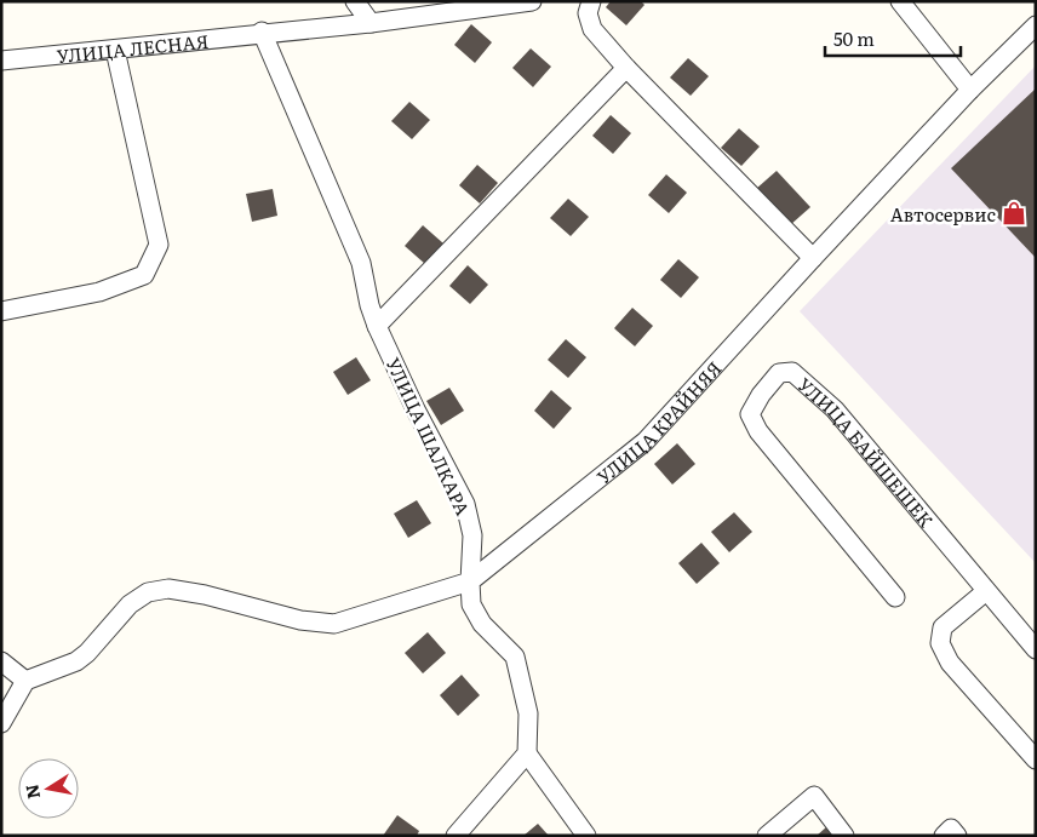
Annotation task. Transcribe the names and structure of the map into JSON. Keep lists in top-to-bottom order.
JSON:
{
  "streets": {
    "street": [
      "УЛИЦА ЛЕСНАЯ",
      "УЛИЦА КРАЙНЯЯ",
      "УЛИЦА ШАЛКАРА",
      "УЛИЦА БАЙШЕШЕК"
    ]
  },
  "crossings": [
    ["УЛИЦА ЛЕСНАЯ", "УЛИЦА ШАЛКАРА"],
    ["УЛИЦА КРАЙНЯЯ", "УЛИЦА ШАЛКАРА"]
  ],
  "places": {
    "shop": ["Автосервис"]
  },
  "scale_bar": "50 m",
  "north": "left"
}
